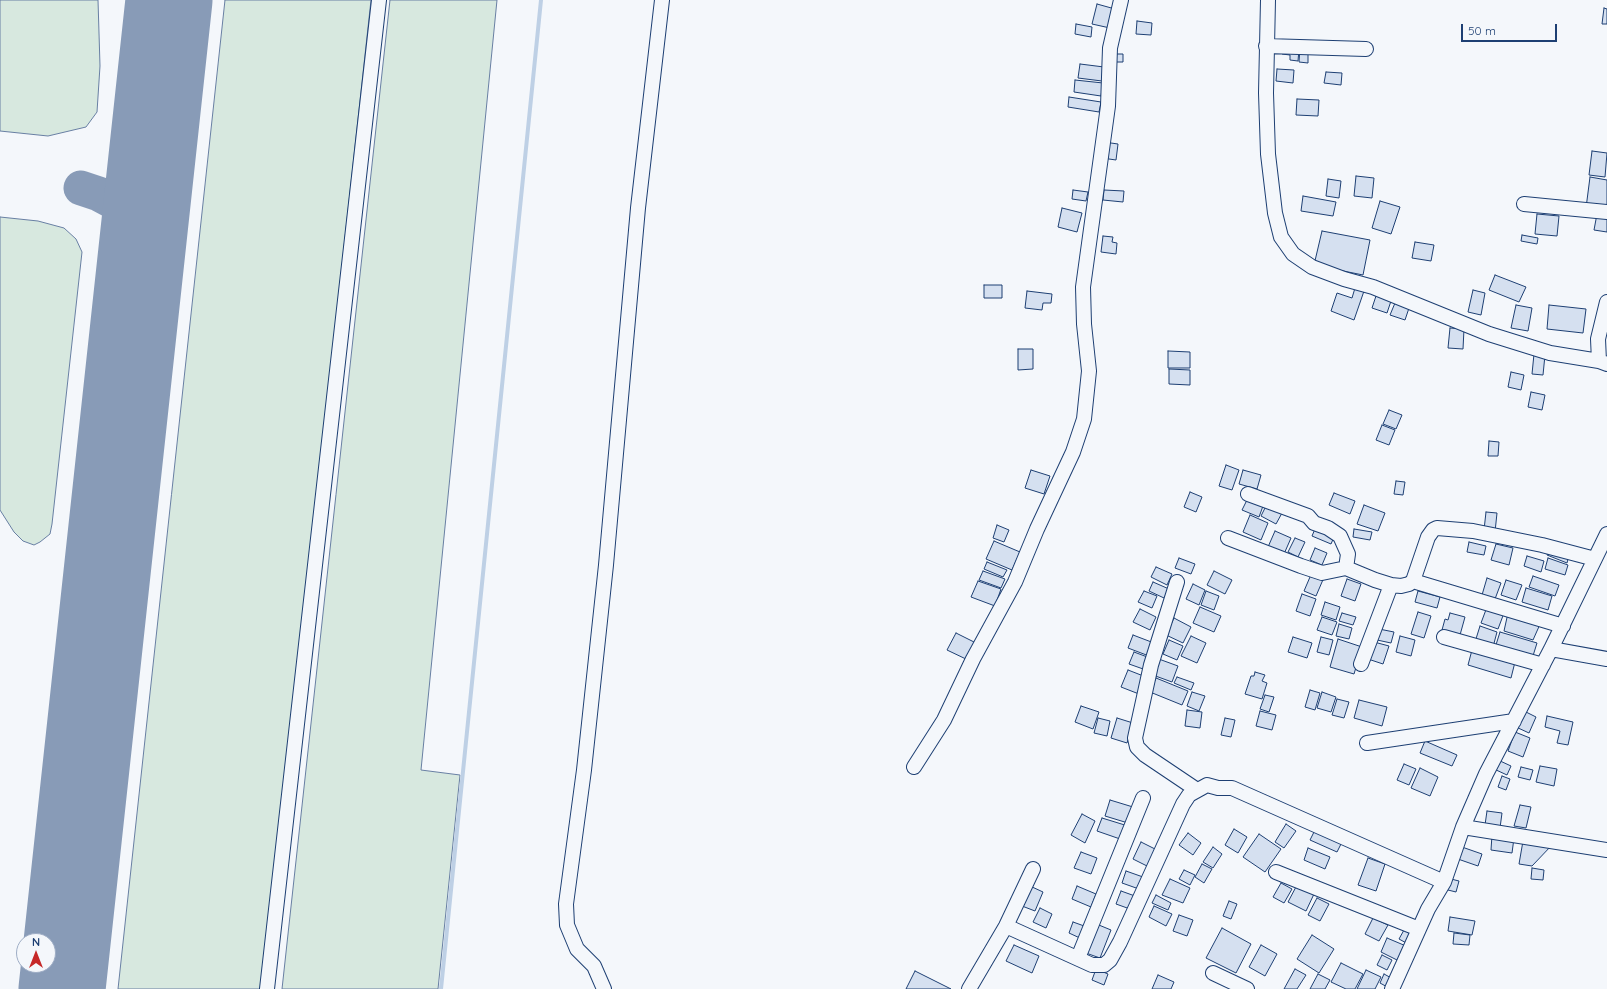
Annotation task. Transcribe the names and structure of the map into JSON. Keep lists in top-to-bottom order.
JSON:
{
  "scale_bar": "50 m",
  "north": "top"
}
